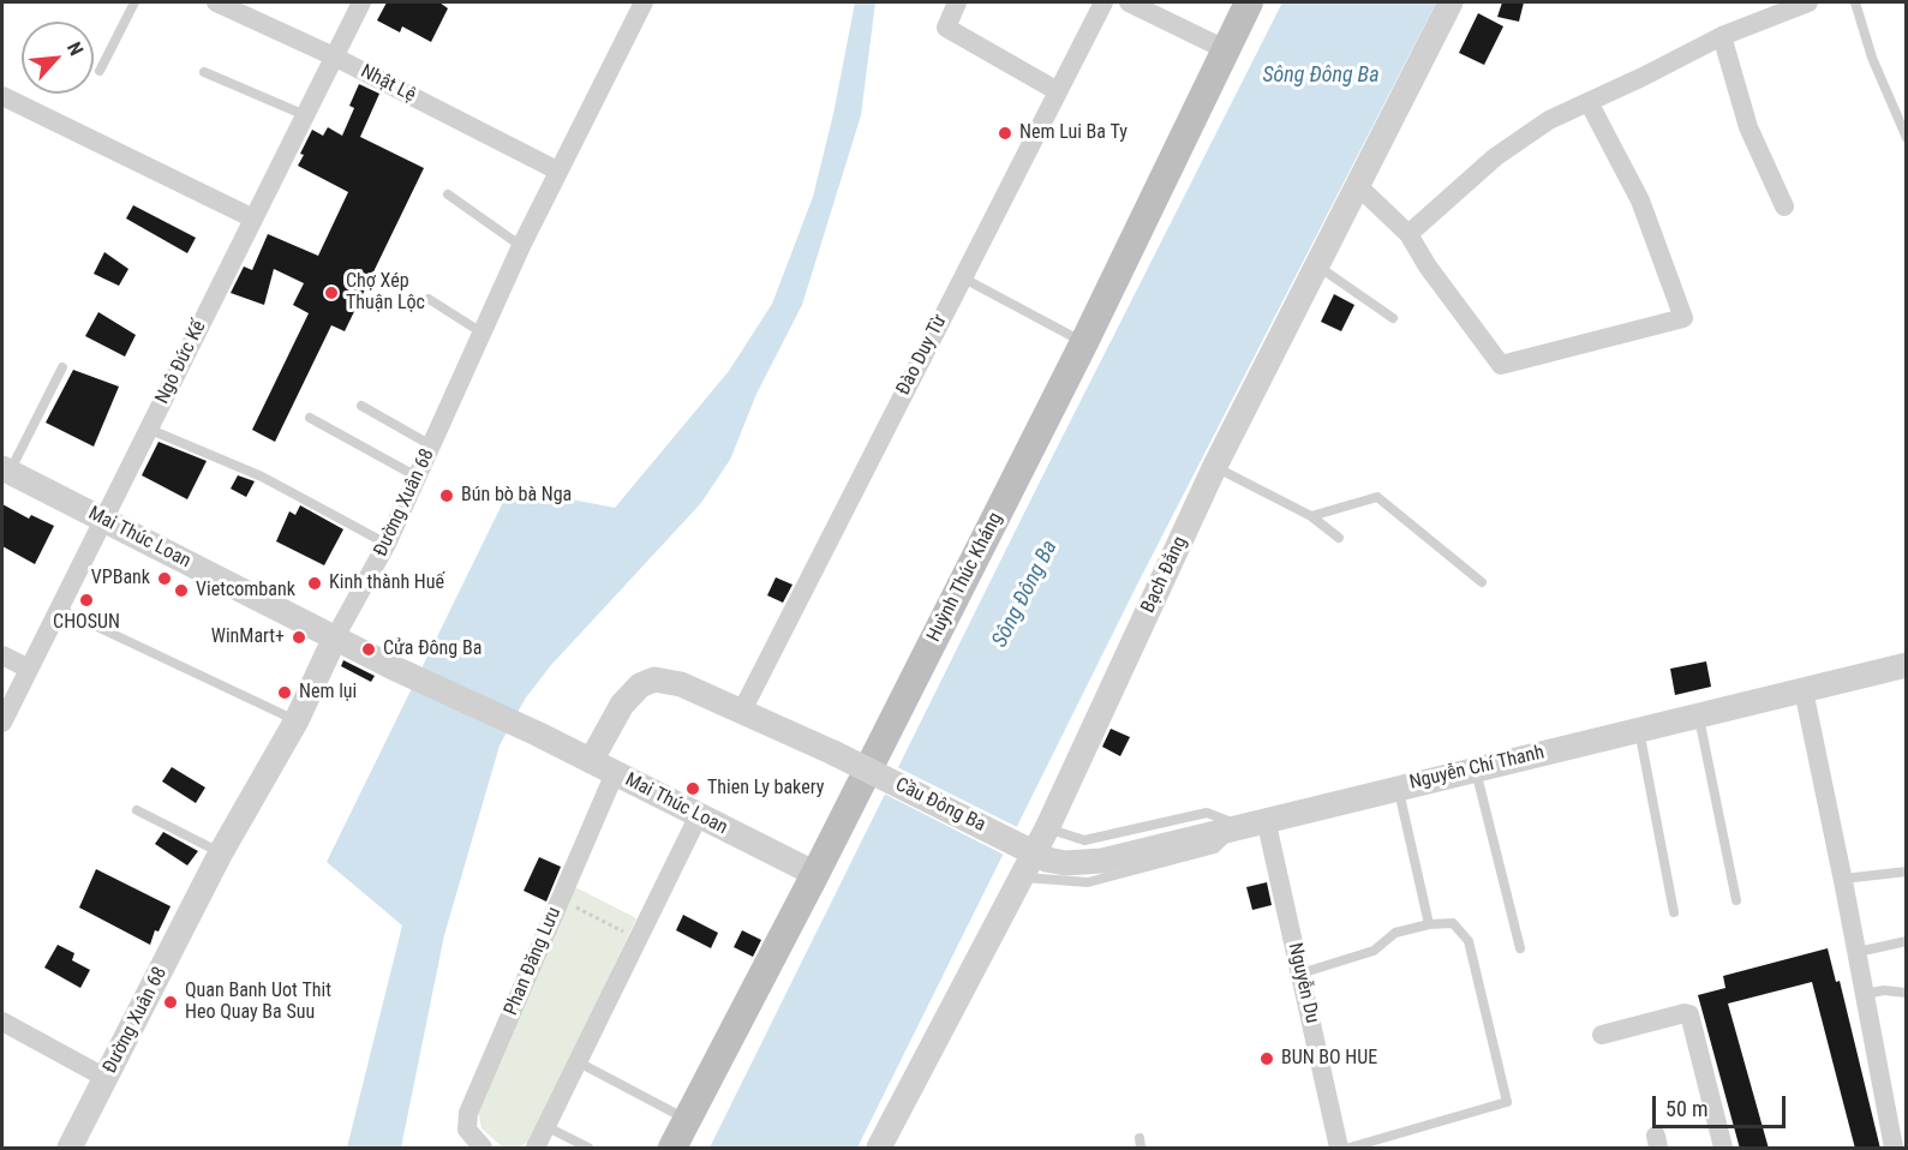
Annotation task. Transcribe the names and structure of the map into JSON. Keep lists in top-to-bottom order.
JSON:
{
  "streets": {
    "main road": ["Huỳnh Thúc Kháng"],
    "street": [
      "Nhật Lệ",
      "Đào Duy Từ",
      "Ngô Đức Kế",
      "Đường Xuân 68",
      "Mai Thúc Loan",
      "Bạch Đằng",
      "Nguyễn Chí Thanh",
      "Cầu Đông Ba",
      "Phan Đăng Lưu",
      "Nguyễn Du"
    ]
  },
  "crossings": [
    ["Nhật Lệ", "Ngô Đức Kế"],
    ["Nhật Lệ", "Đường Xuân 68"],
    ["Đào Duy Từ", "Cầu Đông Ba"],
    ["Ngô Đức Kế", "Mai Thúc Loan"],
    ["Đường Xuân 68", "Mai Thúc Loan"],
    ["Mai Thúc Loan", "Huỳnh Thúc Kháng"],
    ["Mai Thúc Loan", "Phan Đăng Lưu"],
    ["Nguyễn Chí Thanh", "Cầu Đông Ba"],
    ["Nguyễn Chí Thanh", "Nguyễn Du"]
  ],
  "water": ["Sông Đông Ba"],
  "places": [
    "Nem Lui Ba Ty",
    "Chợ Xép Thuận Lộc",
    "Bún bò bà Nga",
    "VPBank",
    "Kinh thành Huế",
    "Vietcombank",
    "CHOSUN",
    "WinMart+",
    "Cửa Đông Ba",
    "Nem lụi",
    "Thien Ly bakery",
    "Quan Banh Uot Thit Heo Quay Ba Suu",
    "BUN BO HUE"
  ],
  "scale_bar": "50 m",
  "north": "top right"
}
